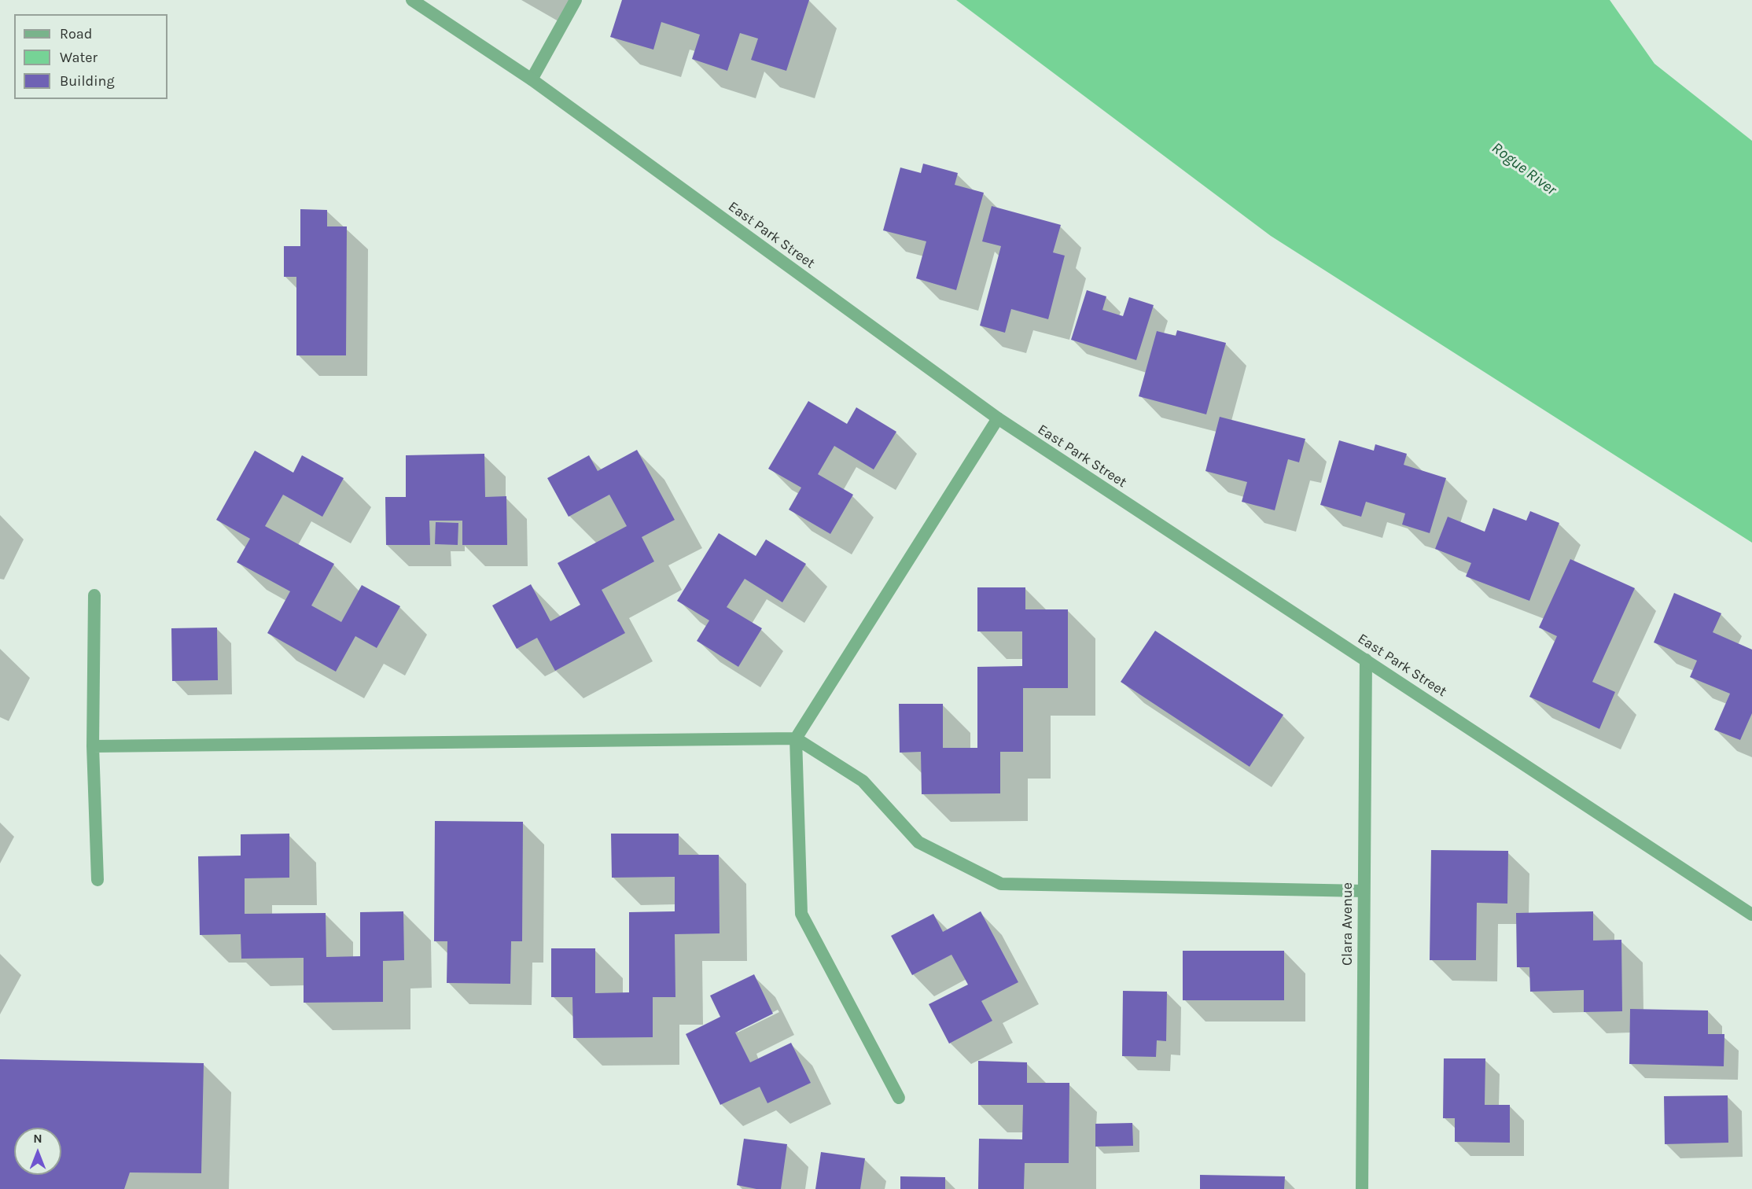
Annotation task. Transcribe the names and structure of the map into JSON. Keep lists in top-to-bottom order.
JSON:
{
  "streets": {
    "street": ["East Park Street", "Clara Avenue"]
  },
  "crossings": [
    ["East Park Street", "Clara Avenue"]
  ],
  "water": ["Rogue River"],
  "legend": ["Road", "Water", "Building"],
  "north": "top"
}
